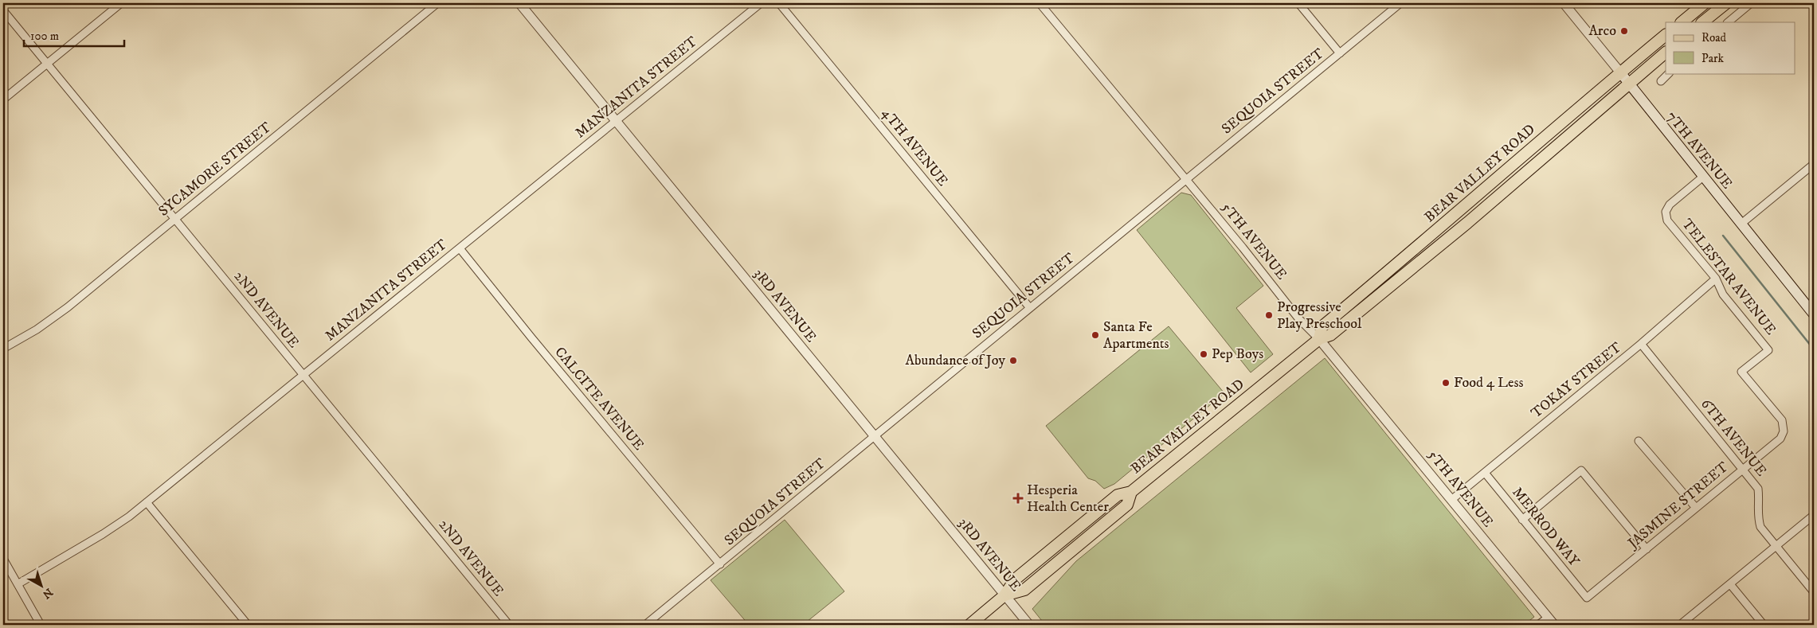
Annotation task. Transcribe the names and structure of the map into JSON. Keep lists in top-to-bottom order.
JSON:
{
  "streets": {
    "main road": ["7TH AVENUE", "BEAR VALLEY ROAD"],
    "street": [
      "MANZANITA STREET",
      "SEQUOIA STREET",
      "4TH AVENUE",
      "SYCAMORE STREET",
      "5TH AVENUE",
      "TELESTAR AVENUE",
      "3RD AVENUE",
      "2ND AVENUE",
      "TOKAY STREET",
      "CALCITE AVENUE",
      "6TH AVENUE",
      "JASMINE STREET",
      "MERROD WAY"
    ]
  },
  "crossings": [
    ["MANZANITA STREET", "3RD AVENUE"],
    ["MANZANITA STREET", "2ND AVENUE"],
    ["MANZANITA STREET", "CALCITE AVENUE"],
    ["SEQUOIA STREET", "4TH AVENUE"],
    ["SEQUOIA STREET", "5TH AVENUE"],
    ["SEQUOIA STREET", "3RD AVENUE"],
    ["SEQUOIA STREET", "CALCITE AVENUE"],
    ["7TH AVENUE", "BEAR VALLEY ROAD"],
    ["7TH AVENUE", "TELESTAR AVENUE"],
    ["SYCAMORE STREET", "2ND AVENUE"],
    ["BEAR VALLEY ROAD", "5TH AVENUE"],
    ["BEAR VALLEY ROAD", "3RD AVENUE"],
    ["5TH AVENUE", "TOKAY STREET"],
    ["TELESTAR AVENUE", "TOKAY STREET"],
    ["TELESTAR AVENUE", "JASMINE STREET"],
    ["TOKAY STREET", "6TH AVENUE"],
    ["TOKAY STREET", "MERROD WAY"],
    ["6TH AVENUE", "JASMINE STREET"],
    ["JASMINE STREET", "MERROD WAY"]
  ],
  "places": {
    "other": [
      "Arco",
      "Progressive Play Preschool",
      "Santa Fe Apartments",
      "Pep Boys",
      "Abundance of Joy",
      "Food 4 Less"
    ],
    "health": ["Hesperia Health Center"]
  },
  "legend": ["Road", "Park"],
  "scale_bar": "100 m",
  "north": "bottom right"
}
